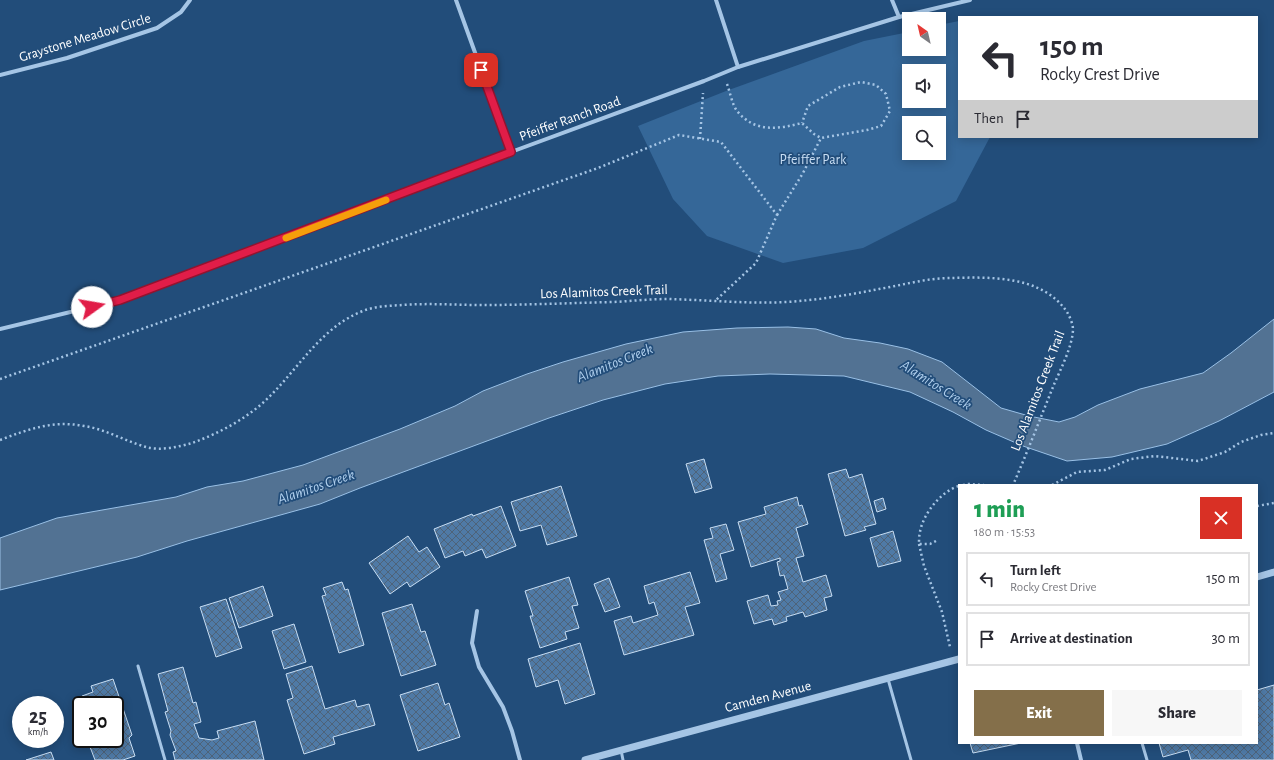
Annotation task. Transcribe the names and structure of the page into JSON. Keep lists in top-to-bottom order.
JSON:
{
  "streets": {
    "street": ["Graystone Meadow Circle", "Pfeiffer Ranch Road", "Camden Avenue"],
    "path": ["Los Alamitos Creek Trail"]
  },
  "water": ["Alamitos Creek"],
  "parks": ["Pfeiffer Park"],
  "north": "top left",
  "page": {
    "turn": ["150 m", "Rocky Crest Drive"],
    "then": "Then",
    "heading": ["1 min", "180 m · 15:53"],
    "list": [
      {
        "name": "Turn left",
        "note": "Rocky Crest Drive",
        "value": "150 m"
      },
      {
        "name": "Arrive at destination",
        "value": "30 m"
      }
    ],
    "buttons": ["Exit", "Share"],
    "speed": "25 km/h",
    "limit": "30"
  }
}
